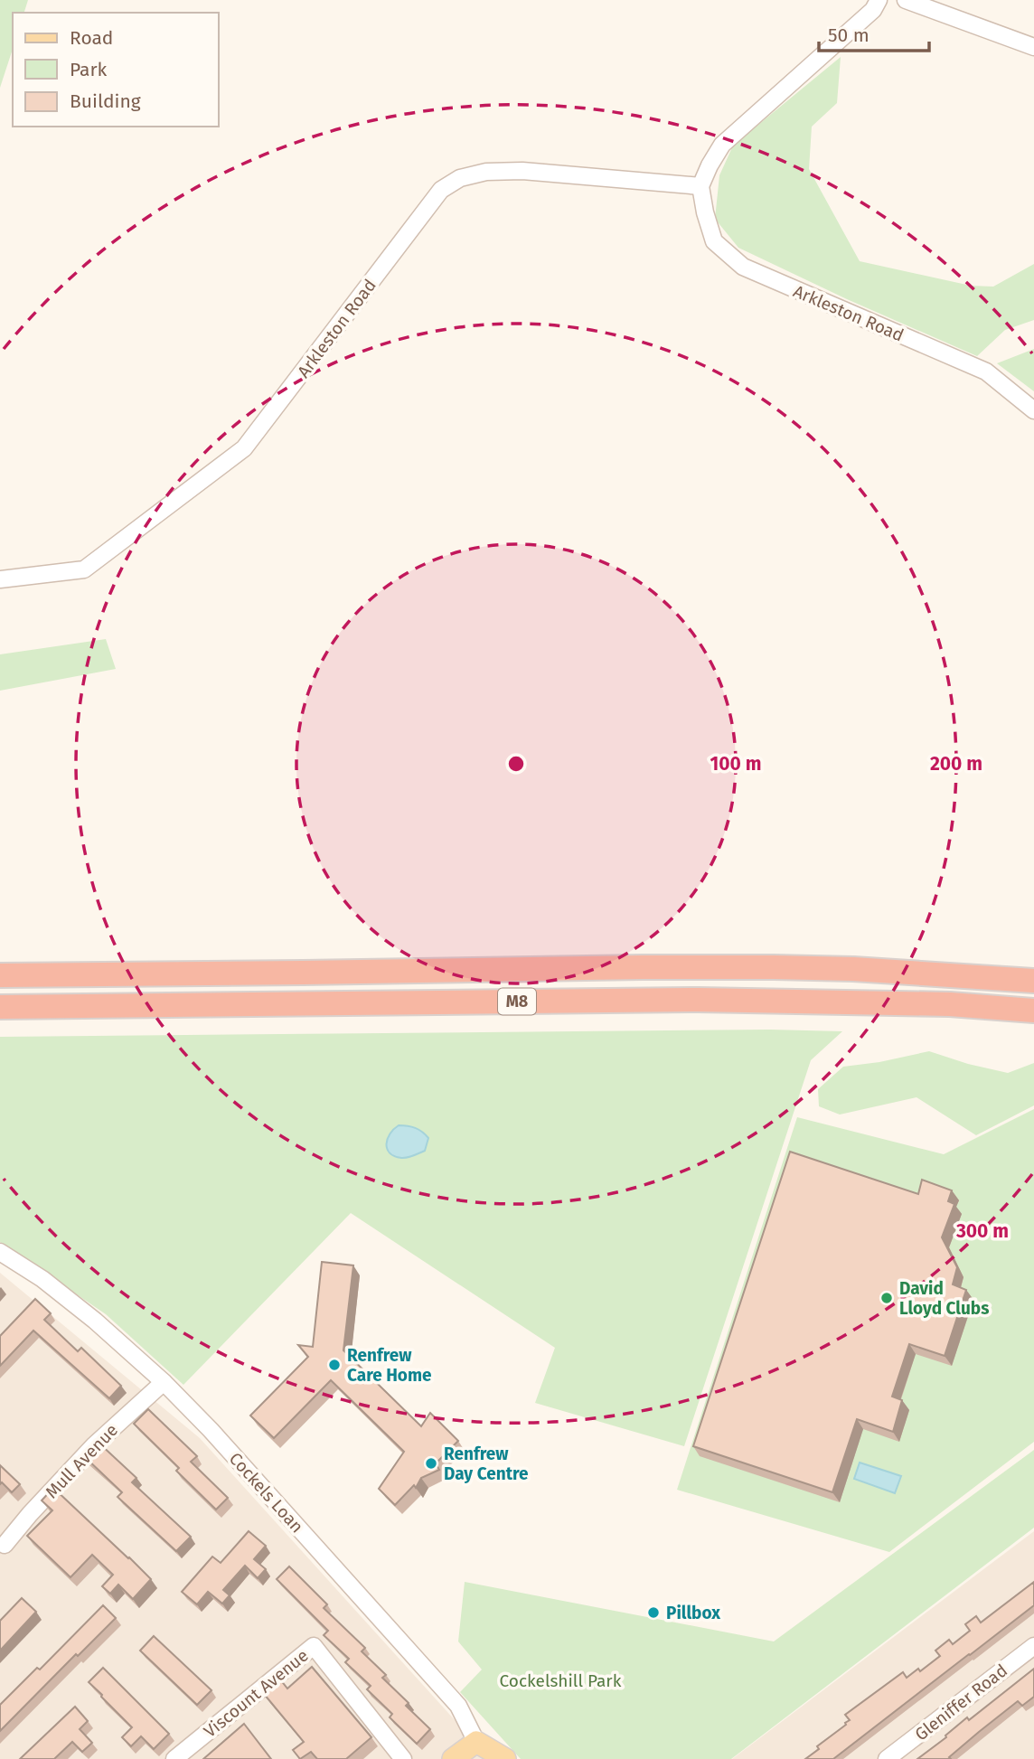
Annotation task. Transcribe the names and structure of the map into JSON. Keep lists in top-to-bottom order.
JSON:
{
  "streets": {
    "highway": ["M8"],
    "street": [
      "Arkleston Road",
      "Mull Avenue",
      "Cockels Loan",
      "Viscount Avenue",
      "Gleniffer Road"
    ]
  },
  "crossings": [
    ["Mull Avenue", "Cockels Loan"]
  ],
  "parks": ["Cockelshill Park"],
  "places": [
    "David Lloyd Clubs",
    "Renfrew Care Home",
    "Renfrew Day Centre",
    "Pillbox"
  ],
  "legend": ["Road", "Park", "Building"],
  "scale_bar": "50 m",
  "rings": ["100 m", "200 m", "300 m"]
}
